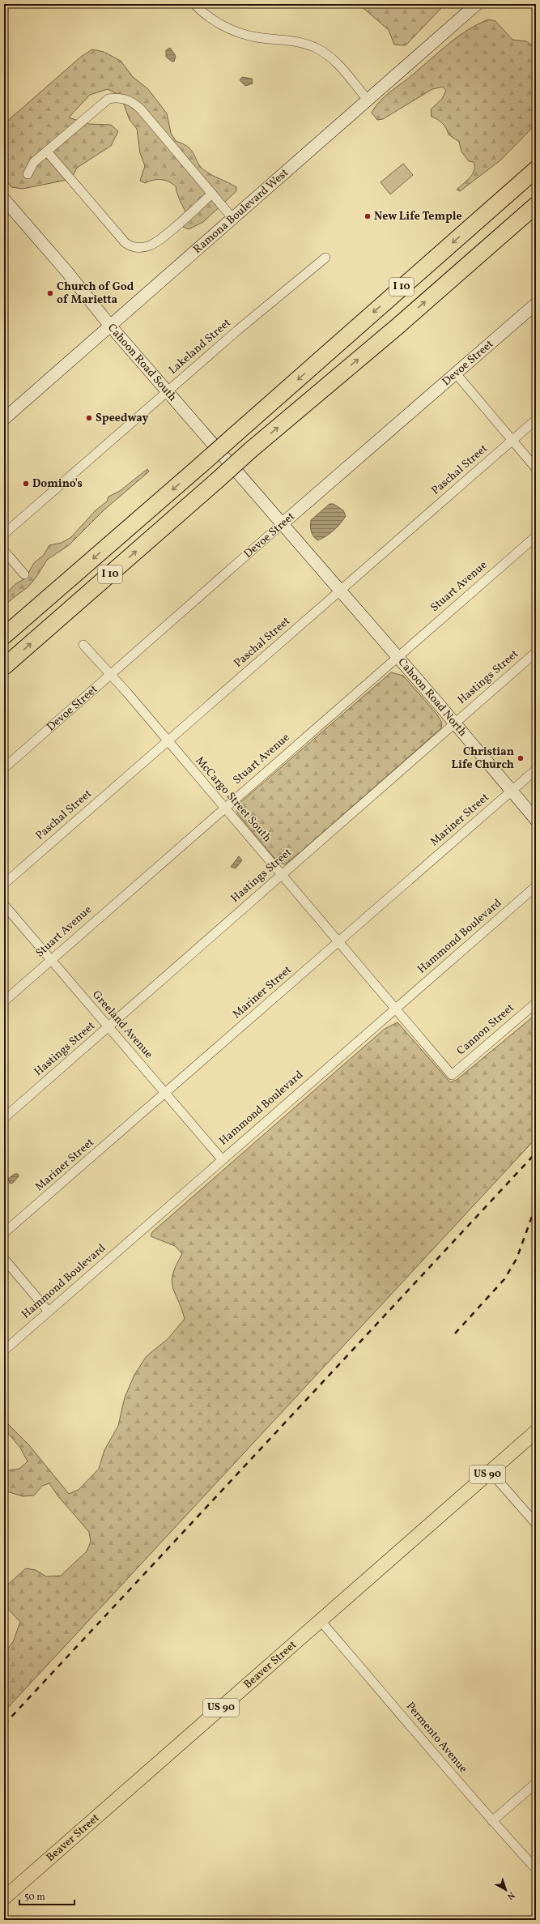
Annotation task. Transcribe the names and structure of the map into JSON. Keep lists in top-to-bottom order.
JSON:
{
  "streets": {
    "highway": ["I 10"],
    "main road": ["US 90", "Beaver Street"],
    "street": [
      "Ramona Boulevard West",
      "Lakeland Street",
      "Cahoon Road South",
      "Devoe Street",
      "Paschal Street",
      "Stuart Avenue",
      "Hastings Street",
      "Cahoon Road North",
      "McCargo Street South",
      "Mariner Street",
      "Hammond Boulevard",
      "Greeland Avenue",
      "Cannon Street",
      "Permento Avenue"
    ]
  },
  "crossings": [
    ["Ramona Boulevard West", "Cahoon Road South"],
    ["Lakeland Street", "Cahoon Road South"],
    ["Cahoon Road South", "Devoe Street"],
    ["Devoe Street", "McCargo Street South"],
    ["Paschal Street", "Cahoon Road North"],
    ["Paschal Street", "McCargo Street South"],
    ["Stuart Avenue", "Cahoon Road North"],
    ["Stuart Avenue", "McCargo Street South"],
    ["Stuart Avenue", "Greeland Avenue"],
    ["Hastings Street", "Cahoon Road North"],
    ["Hastings Street", "McCargo Street South"],
    ["Hastings Street", "Greeland Avenue"],
    ["Cahoon Road North", "Mariner Street"],
    ["McCargo Street South", "Mariner Street"],
    ["McCargo Street South", "Hammond Boulevard"],
    ["McCargo Street South", "Cannon Street"],
    ["Mariner Street", "Greeland Avenue"],
    ["Hammond Boulevard", "Greeland Avenue"],
    ["Beaver Street", "Permento Avenue"]
  ],
  "places": [
    "New Life Temple",
    "Church of God of Marietta",
    "Speedway",
    "Domino's",
    "Christian Life Church"
  ],
  "scale_bar": "50 m",
  "north": "bottom right"
}
